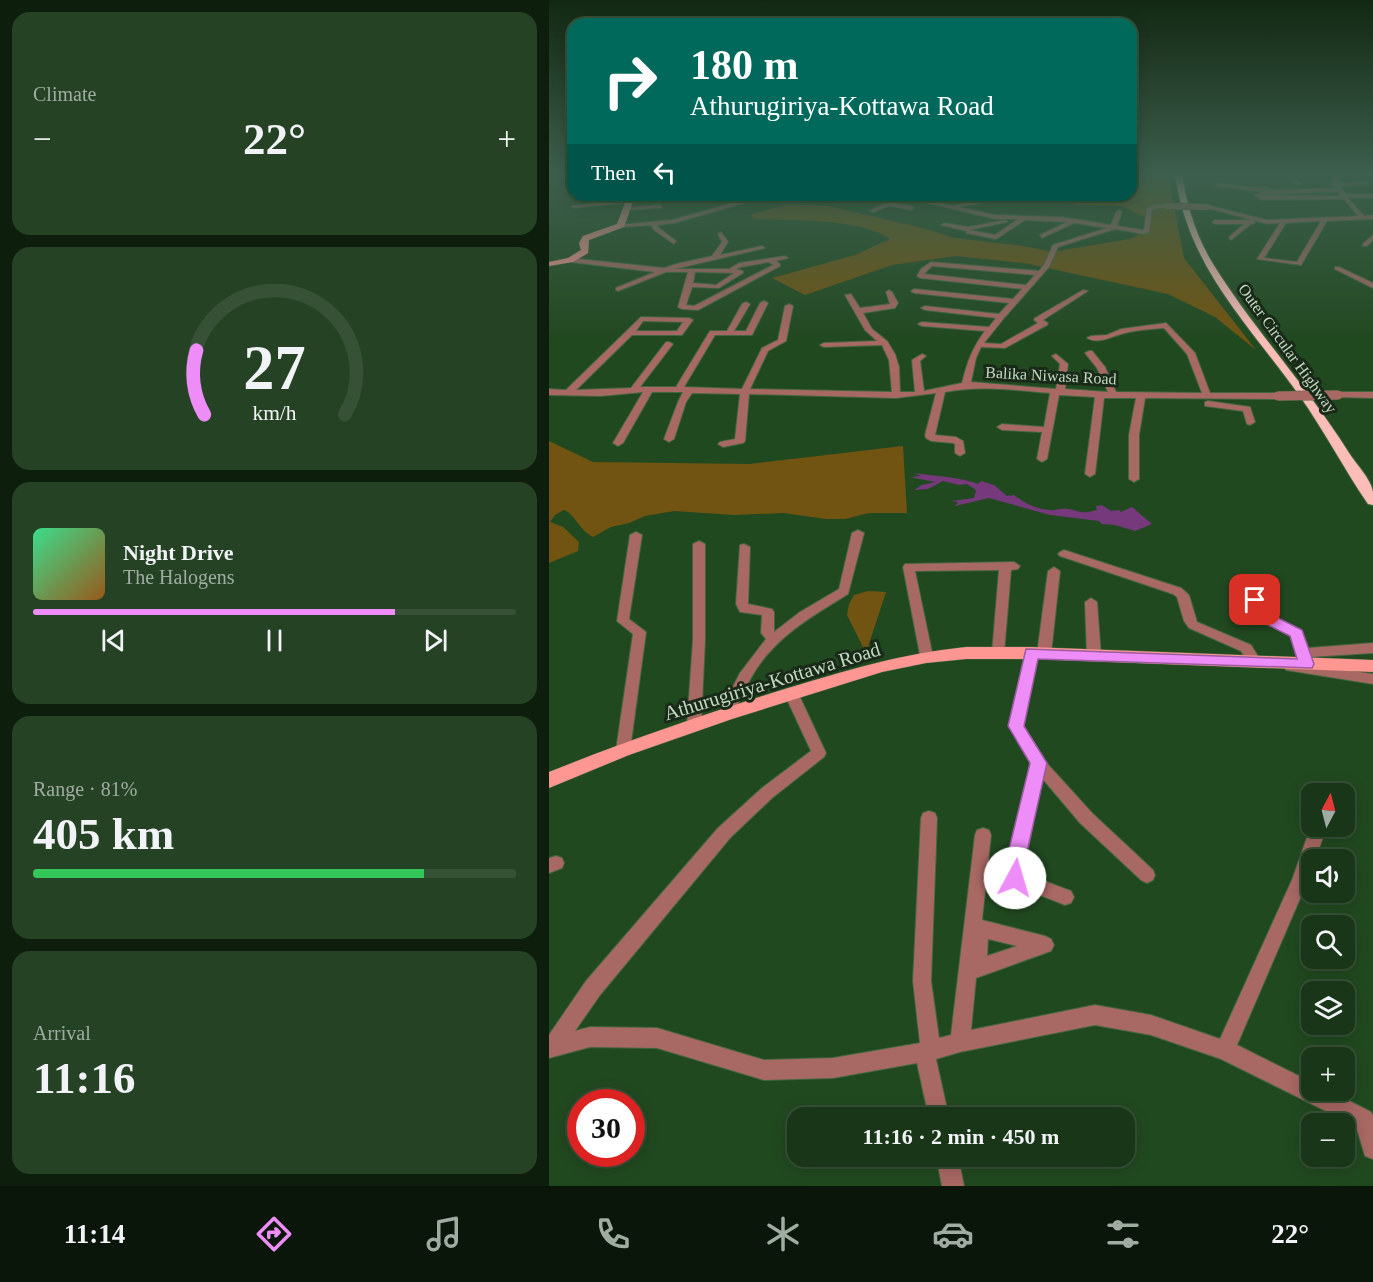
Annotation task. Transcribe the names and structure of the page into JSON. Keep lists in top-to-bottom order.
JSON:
{
  "streets": {
    "highway": ["Outer Circular Highway"],
    "main road": ["Athurugiriya-Kottawa Road"],
    "street": ["Balika Niwasa Road"]
  },
  "north": "top",
  "page": {
    "tile": [
      "Climate",
      ["Range · 81%", "405 km"],
      ["Arrival", "11:16"]
    ],
    "turn": ["180 m", "Athurugiriya-Kottawa Road"],
    "heat": ["−", "22°", "+"],
    "then": "Then",
    "song": ["Night Drive", "The Halogens"],
    "map_buttons": ["+", "−"],
    "limit": "30",
    "trip": "11:16 · 2 min · 450 m",
    "tabs": ["11:14", "22°"],
    "gauge": ["27", "km/h"]
  }
}
